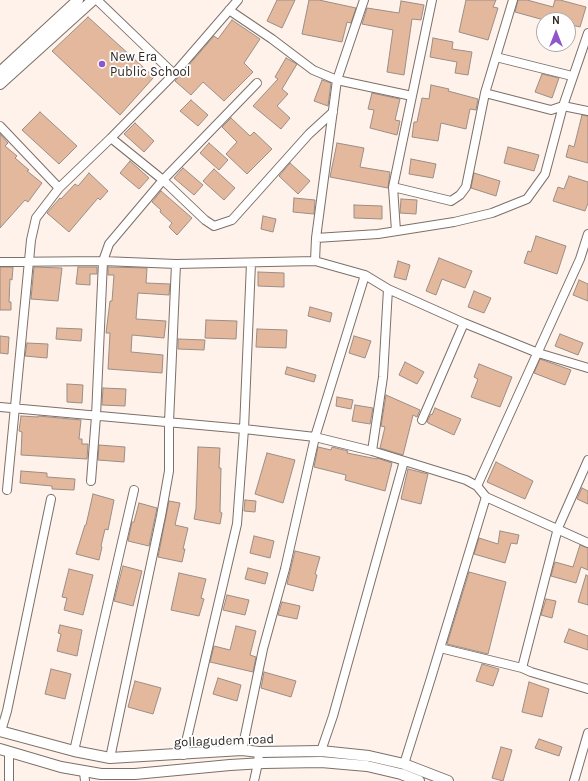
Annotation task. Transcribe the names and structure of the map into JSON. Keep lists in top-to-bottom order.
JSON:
{
  "streets": {
    "street": ["gollagudem road"]
  },
  "places": ["New Era Public School"],
  "north": "top"
}
